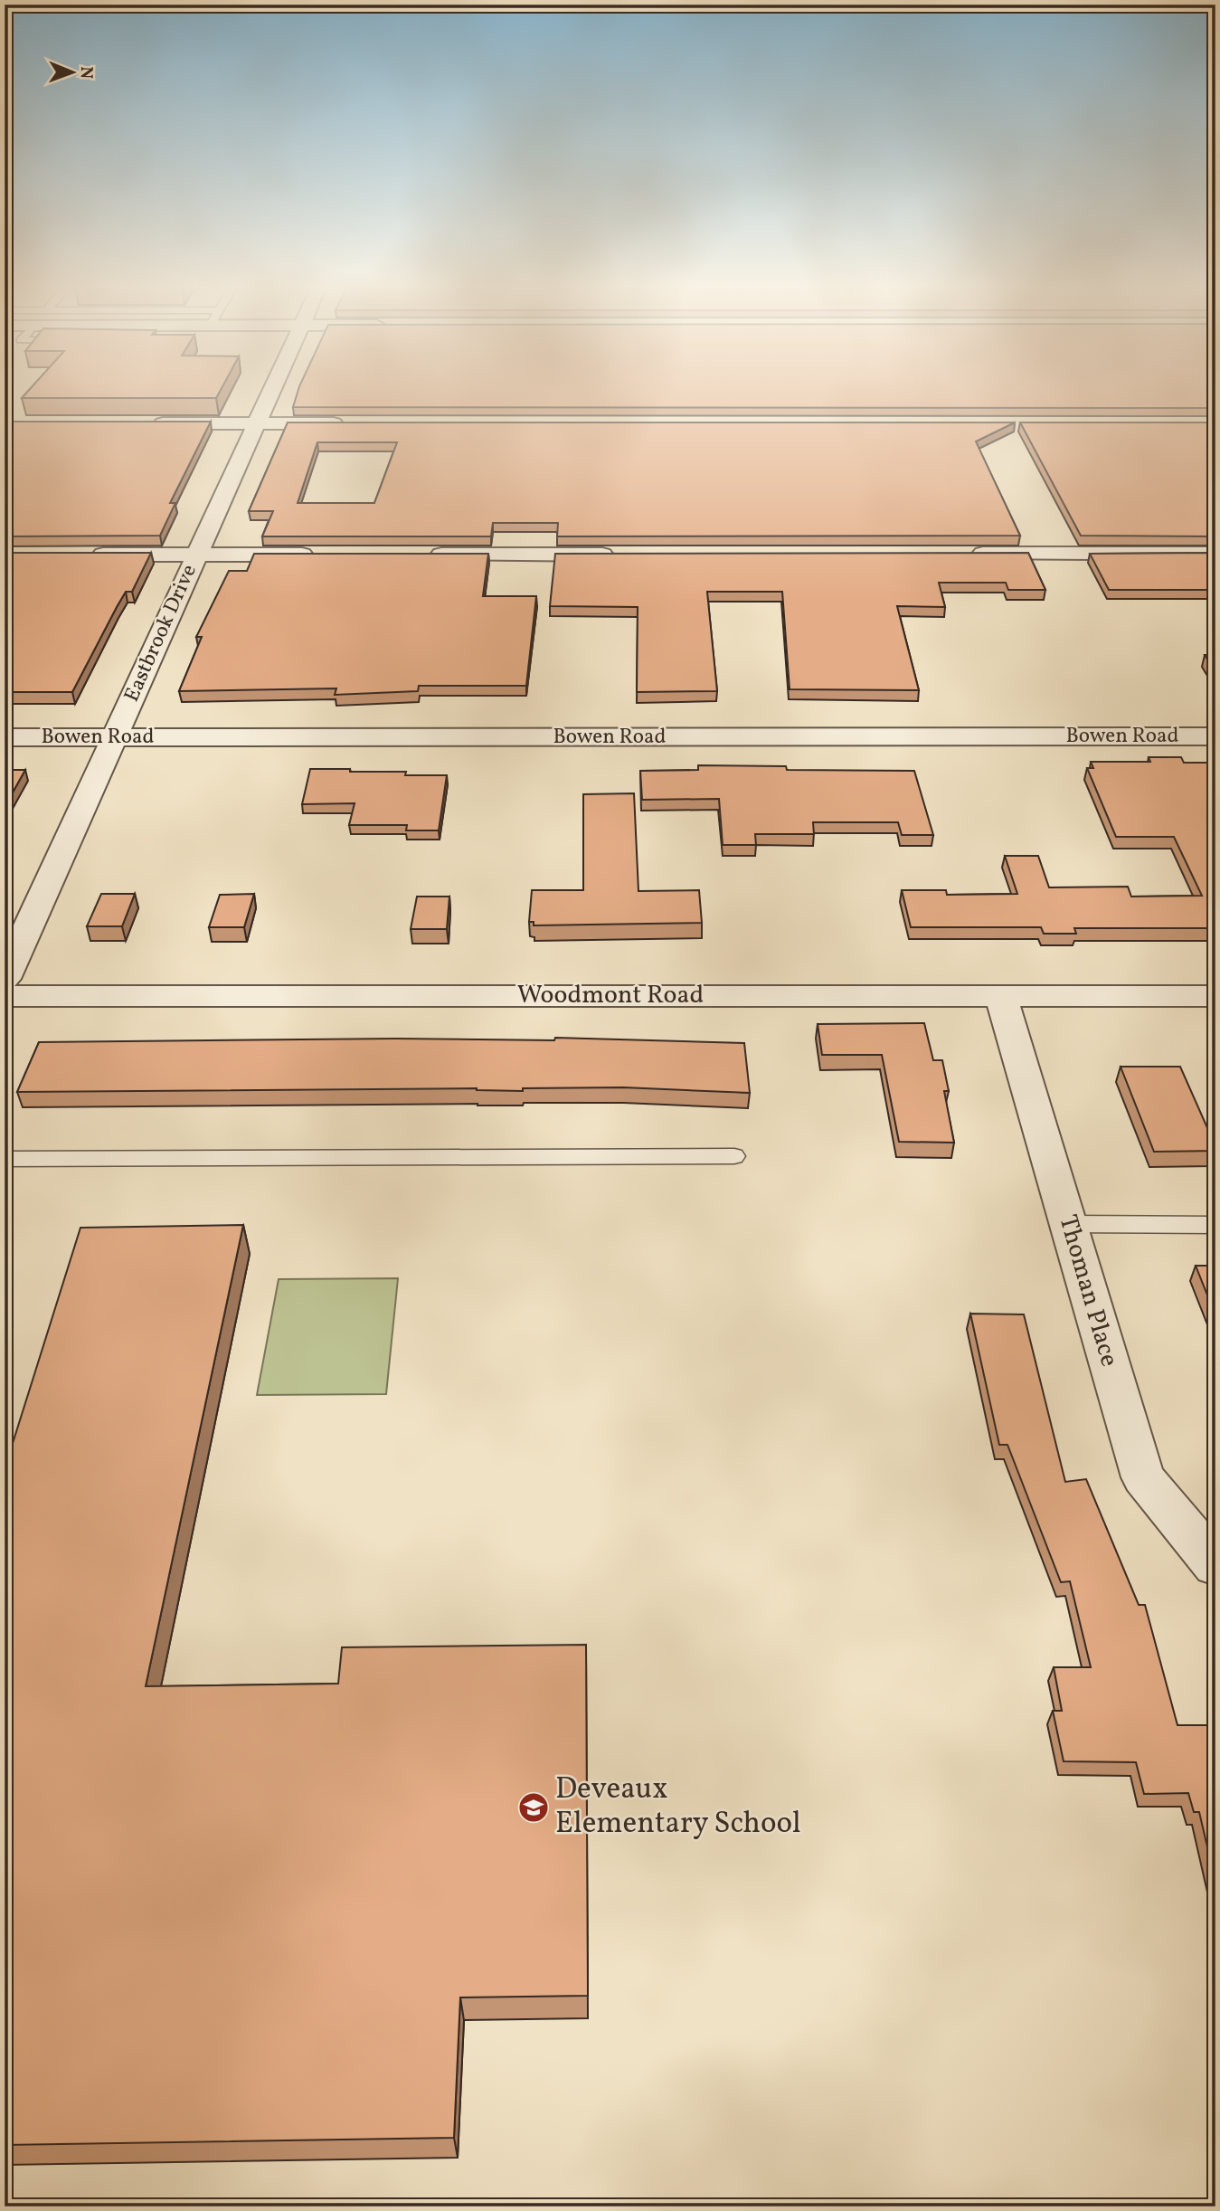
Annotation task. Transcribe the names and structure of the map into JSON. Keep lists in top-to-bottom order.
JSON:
{
  "streets": {
    "street": [
      "Eastbrook Drive",
      "Bowen Road",
      "Woodmont Road",
      "Thoman Place"
    ]
  },
  "crossings": [
    ["Eastbrook Drive", "Bowen Road"],
    ["Woodmont Road", "Thoman Place"]
  ],
  "places": {
    "school or university": ["Deveaux Elementary School"]
  },
  "north": "right"
}
